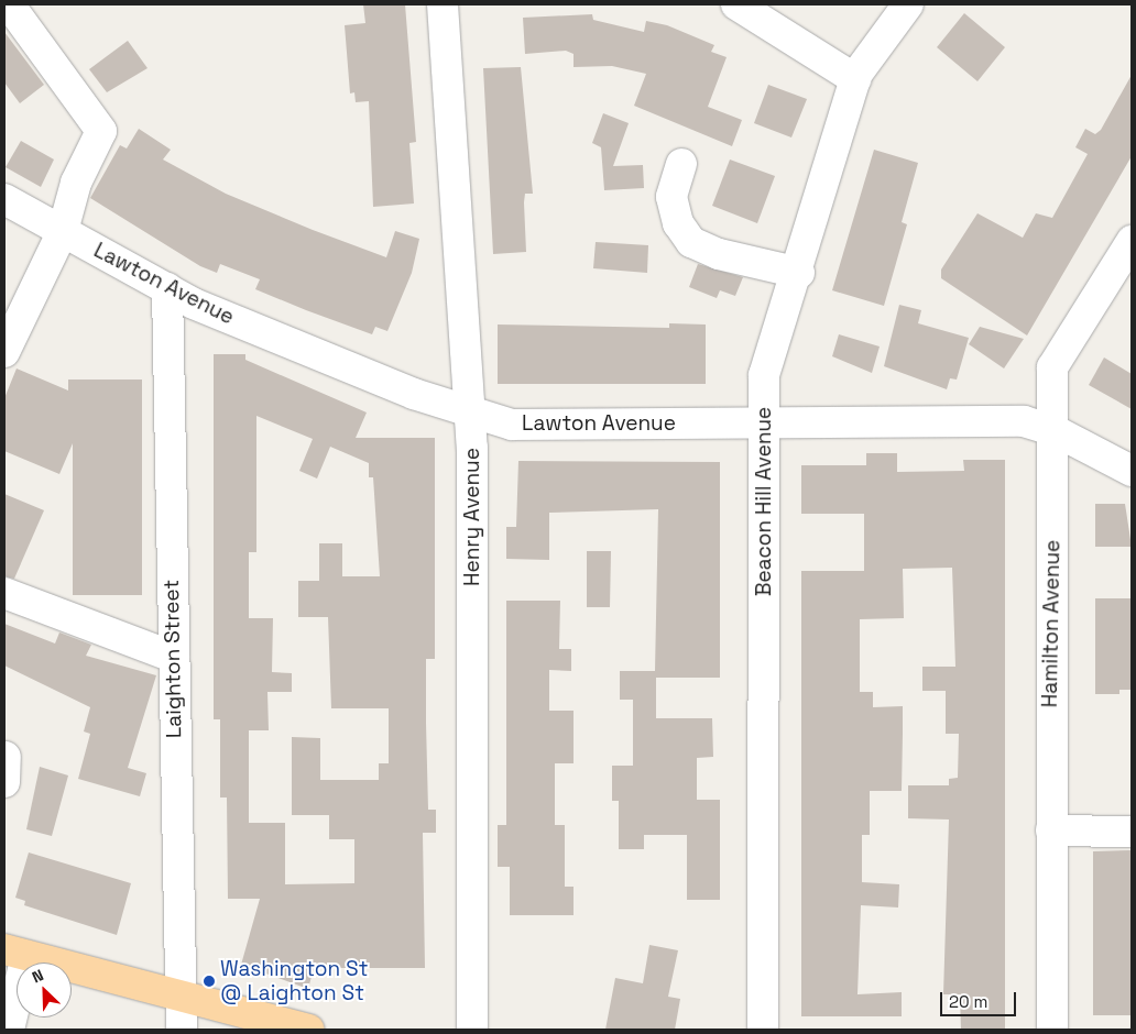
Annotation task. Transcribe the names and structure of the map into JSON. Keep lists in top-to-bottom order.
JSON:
{
  "streets": {
    "street": [
      "Lawton Avenue",
      "Beacon Hill Avenue",
      "Henry Avenue",
      "Hamilton Avenue",
      "Laighton Street"
    ]
  },
  "crossings": [
    ["Lawton Avenue", "Beacon Hill Avenue"],
    ["Lawton Avenue", "Henry Avenue"],
    ["Lawton Avenue", "Hamilton Avenue"],
    ["Lawton Avenue", "Laighton Street"]
  ],
  "places": ["Washington St @ Laighton St"],
  "scale_bar": "20 m",
  "north": "top left"
}
